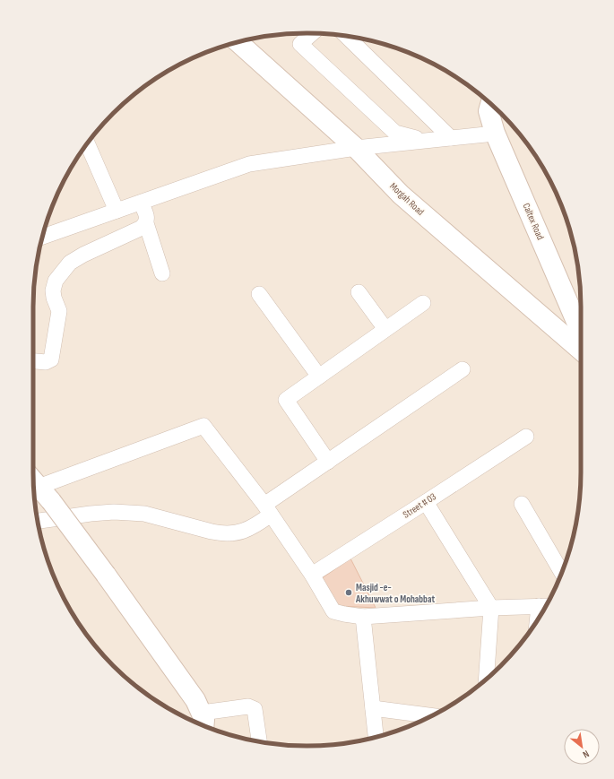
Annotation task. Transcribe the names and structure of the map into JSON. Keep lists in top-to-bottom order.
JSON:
{
  "streets": {
    "street": ["Morgah Road", "Caltex Road", "Street # 03"]
  },
  "places": ["Masjid -e- Akhuwwat o Mohabbat"],
  "north": "bottom right"
}
